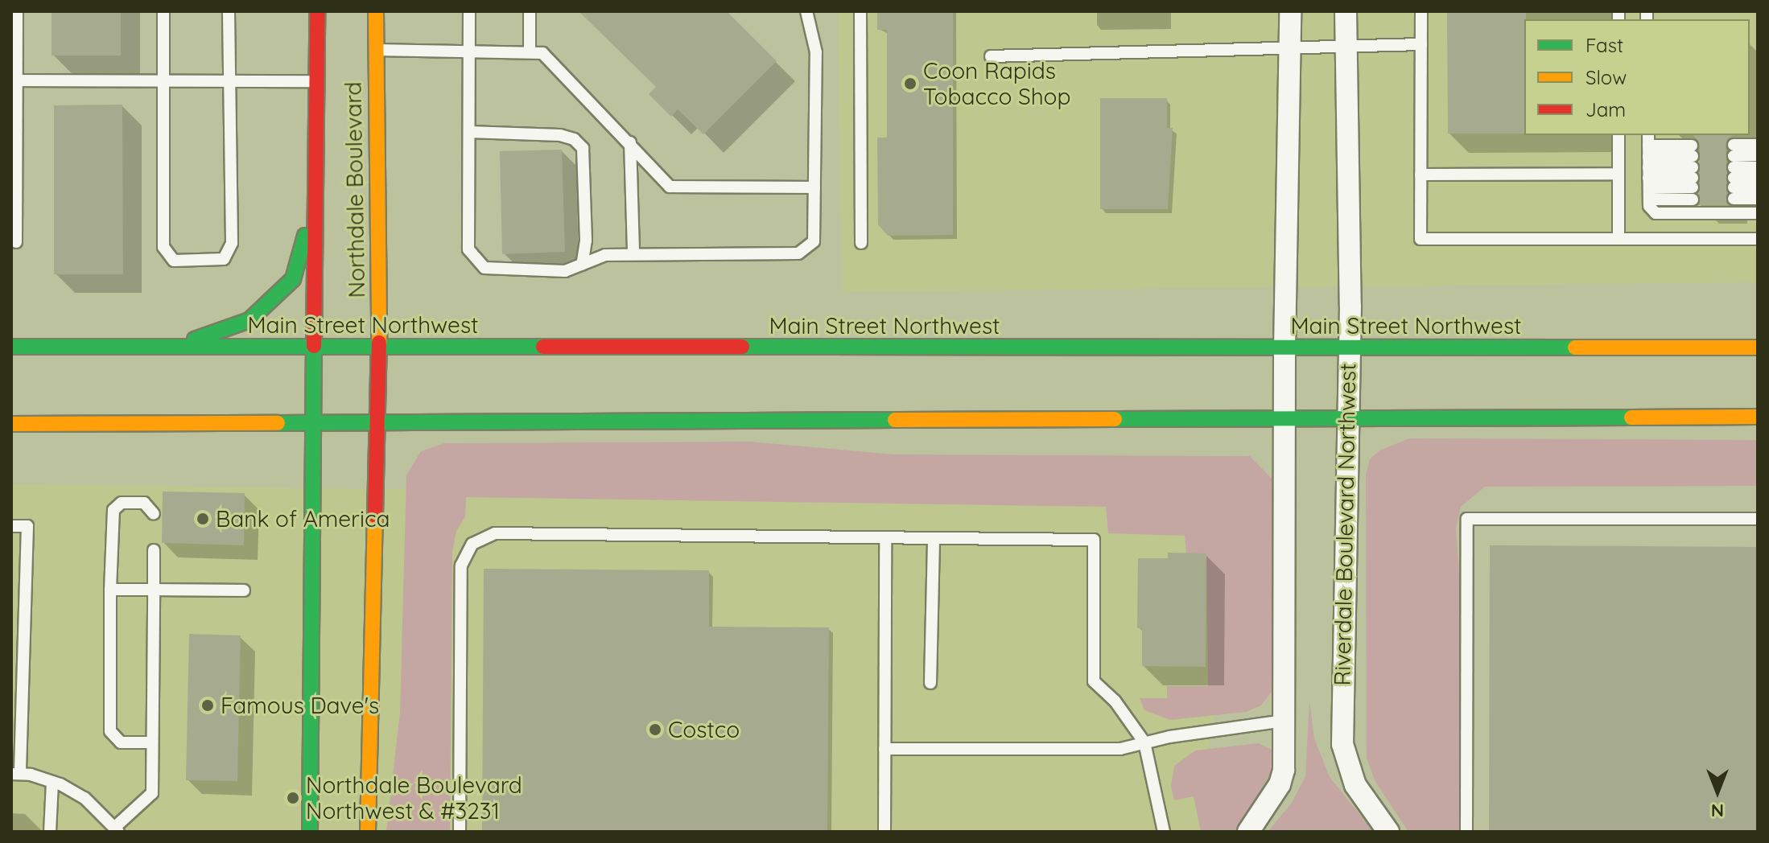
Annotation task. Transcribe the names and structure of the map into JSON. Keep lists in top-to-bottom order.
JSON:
{
  "streets": {
    "main road": ["Northdale Boulevard", "Main Street Northwest"],
    "street": ["Riverdale Boulevard Northwest"]
  },
  "crossings": [
    ["Northdale Boulevard", "Main Street Northwest"],
    ["Main Street Northwest", "Riverdale Boulevard Northwest"]
  ],
  "places": [
    "Coon Rapids Tobacco Shop",
    "Bank of America",
    "Famous Dave's",
    "Costco",
    "Northdale Boulevard Northwest & #3231"
  ],
  "legend": ["Fast", "Slow", "Jam"],
  "north": "bottom"
}
